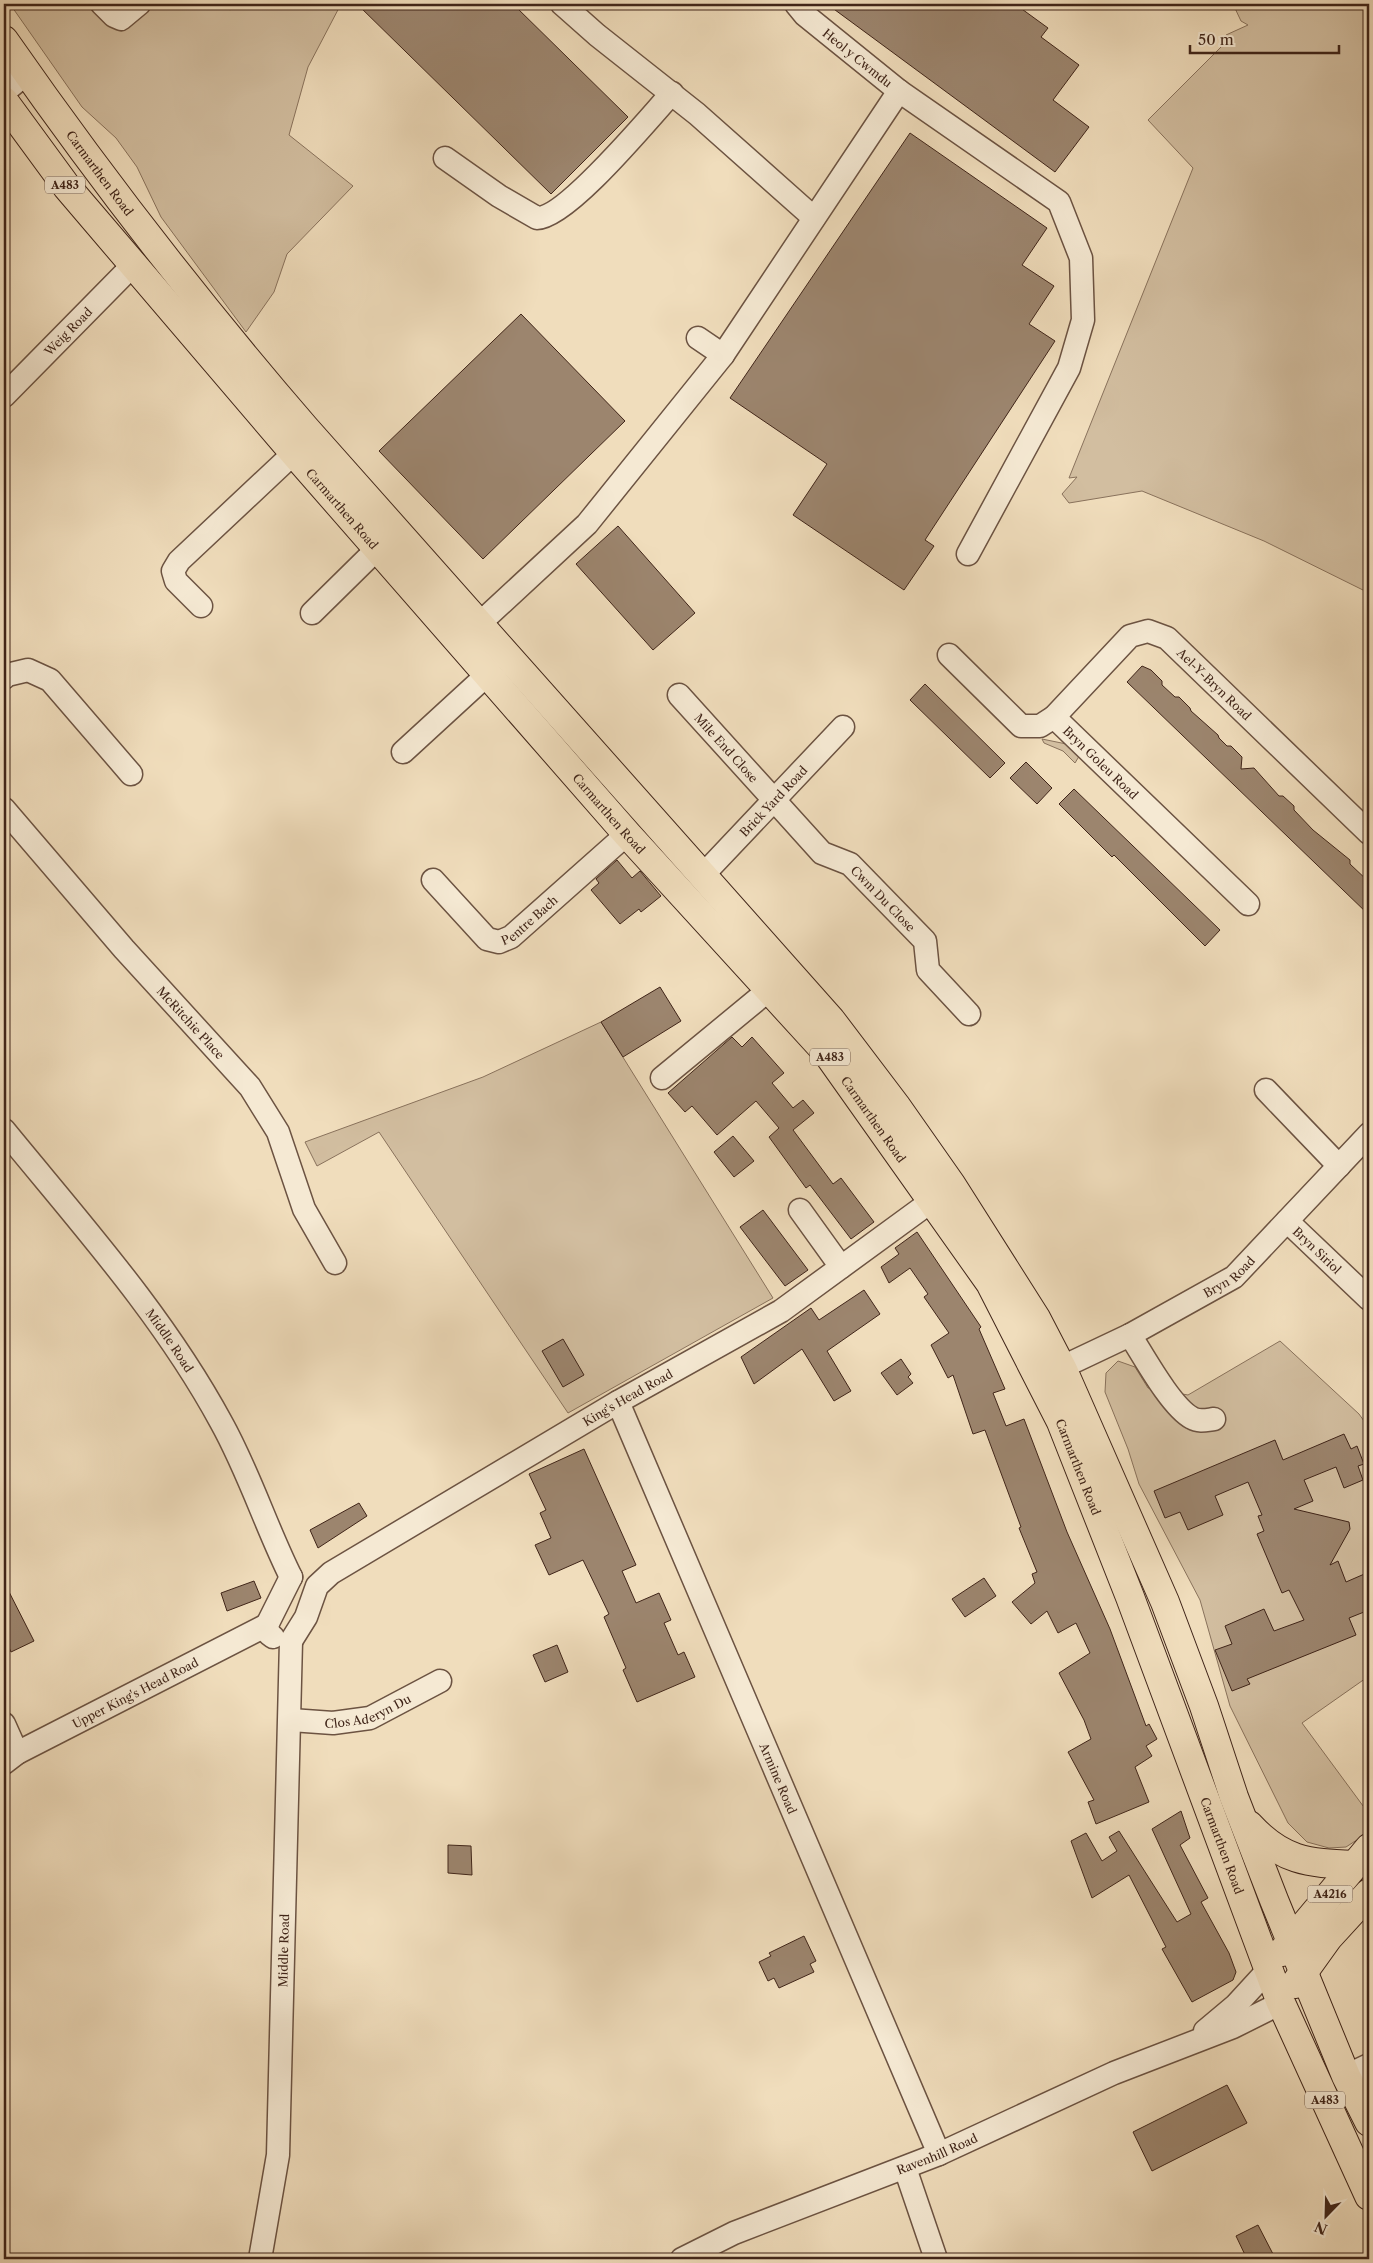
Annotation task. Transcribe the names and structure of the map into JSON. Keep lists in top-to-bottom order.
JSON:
{
  "streets": {
    "main road": ["Carmarthen Road", "A483", "A4216"],
    "street": [
      "Heol y Cwmdu",
      "Weig Road",
      "Ael-Y-Bryn Road",
      "Mile End Close",
      "Bryn Goleu Road",
      "Brick Yard Road",
      "Cwm Du Close",
      "Pentre Bach",
      "McRitchie Place",
      "Bryn Siriol",
      "Bryn Road",
      "Middle Road",
      "King's Head Road",
      "Upper King's Head Road",
      "Clos Aderyn Du",
      "Armine Road",
      "Ravenhill Road"
    ]
  },
  "crossings": [
    ["Carmarthen Road", "Weig Road"],
    ["Carmarthen Road", "Brick Yard Road"],
    ["Carmarthen Road", "Pentre Bach"],
    ["Carmarthen Road", "Bryn Road"],
    ["Carmarthen Road", "King's Head Road"],
    ["Carmarthen Road", "A4216"],
    ["Carmarthen Road", "Ravenhill Road"],
    ["Ael-Y-Bryn Road", "Bryn Goleu Road"],
    ["Mile End Close", "Brick Yard Road"],
    ["Mile End Close", "Cwm Du Close"],
    ["Brick Yard Road", "Cwm Du Close"],
    ["Bryn Siriol", "Bryn Road"],
    ["Middle Road", "Clos Aderyn Du"],
    ["King's Head Road", "Armine Road"],
    ["Armine Road", "Ravenhill Road"]
  ],
  "scale_bar": "50 m",
  "north": "bottom left"
}
